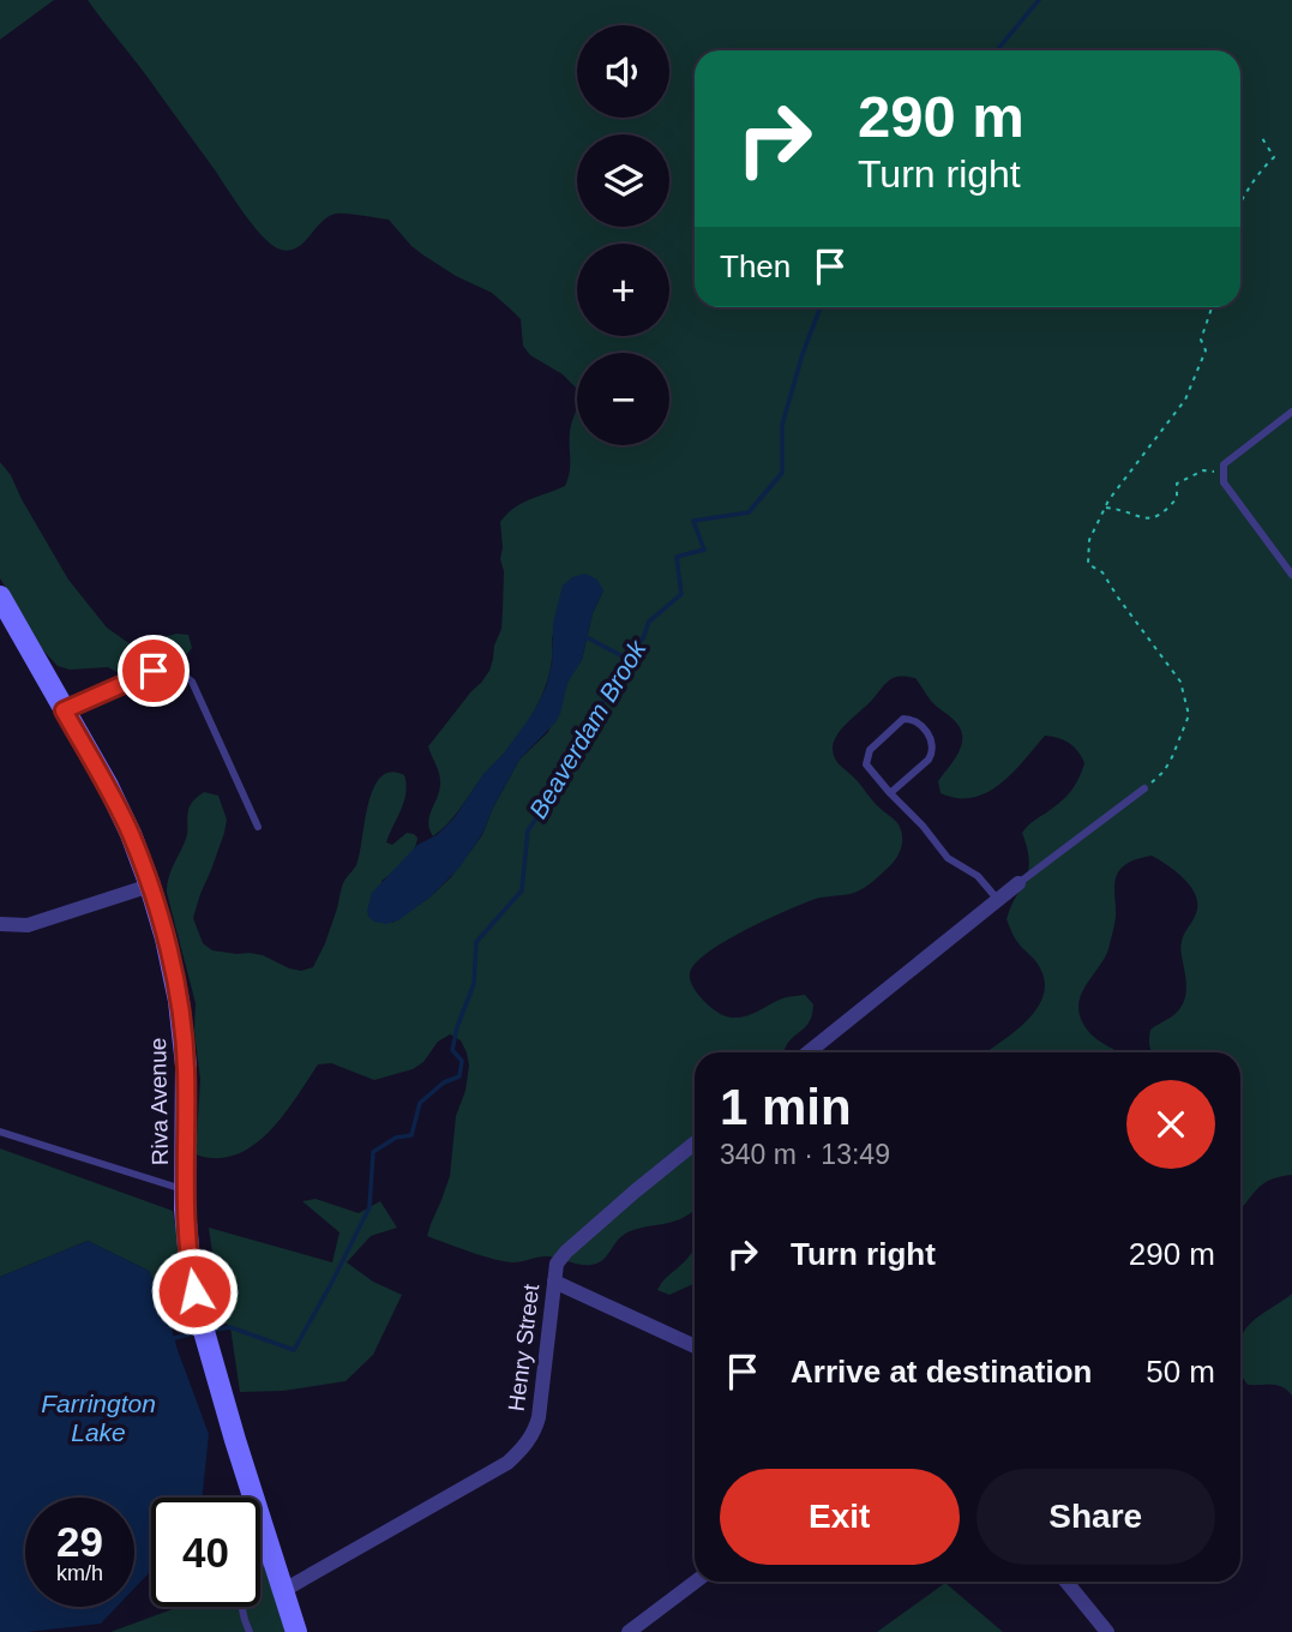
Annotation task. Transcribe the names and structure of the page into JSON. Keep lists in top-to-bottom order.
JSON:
{
  "streets": {
    "street": ["Riva Avenue", "Henry Street"]
  },
  "crossings": [
    ["Riva Avenue", "Henry Street"]
  ],
  "water": ["Beaverdam Brook", "Farrington Lake"],
  "page": {
    "map_buttons": ["+", "−"],
    "turn": ["290 m", "Turn right"],
    "then": "Then",
    "heading": ["1 min", "340 m · 13:49"],
    "list": [
      {
        "name": "Turn right",
        "value": "290 m"
      },
      {
        "name": "Arrive at destination",
        "value": "50 m"
      }
    ],
    "buttons": ["Exit", "Share"],
    "speed": "29 km/h",
    "limit": "40"
  }
}
